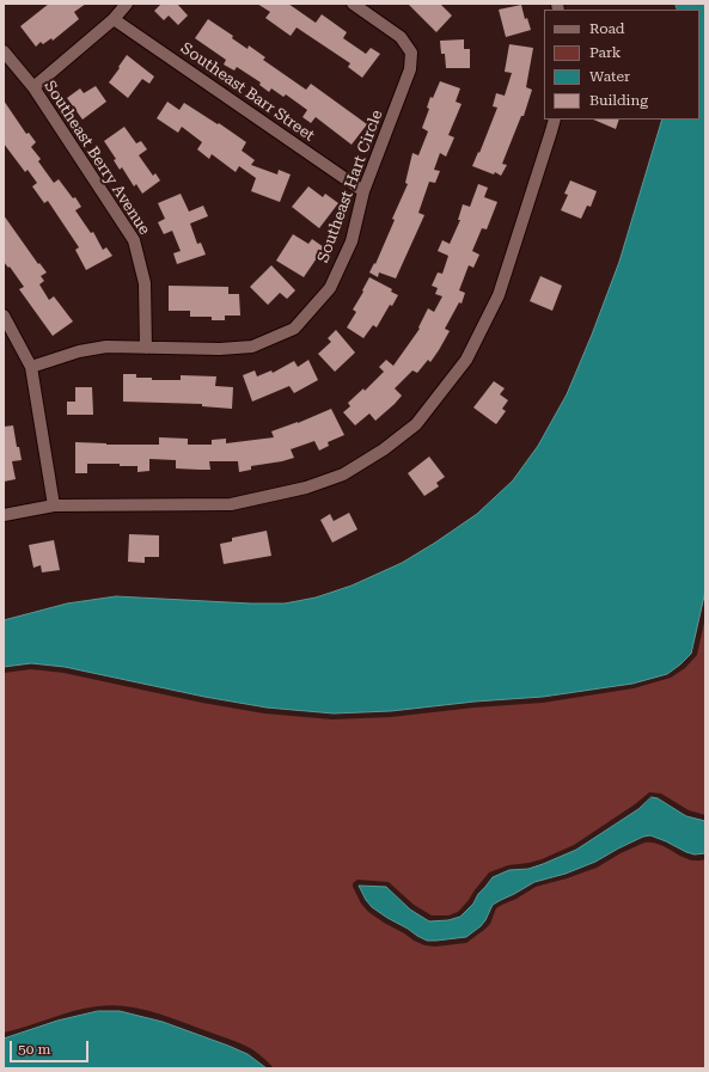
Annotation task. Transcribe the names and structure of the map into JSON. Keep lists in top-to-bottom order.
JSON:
{
  "streets": {
    "street": ["Southeast Barr Street", "Southeast Berry Avenue", "Southeast Hart Circle"]
  },
  "crossings": [
    ["Southeast Barr Street", "Southeast Hart Circle"],
    ["Southeast Berry Avenue", "Southeast Hart Circle"]
  ],
  "legend": [
    "Road",
    "Park",
    "Water",
    "Building"
  ],
  "scale_bar": "50 m"
}
